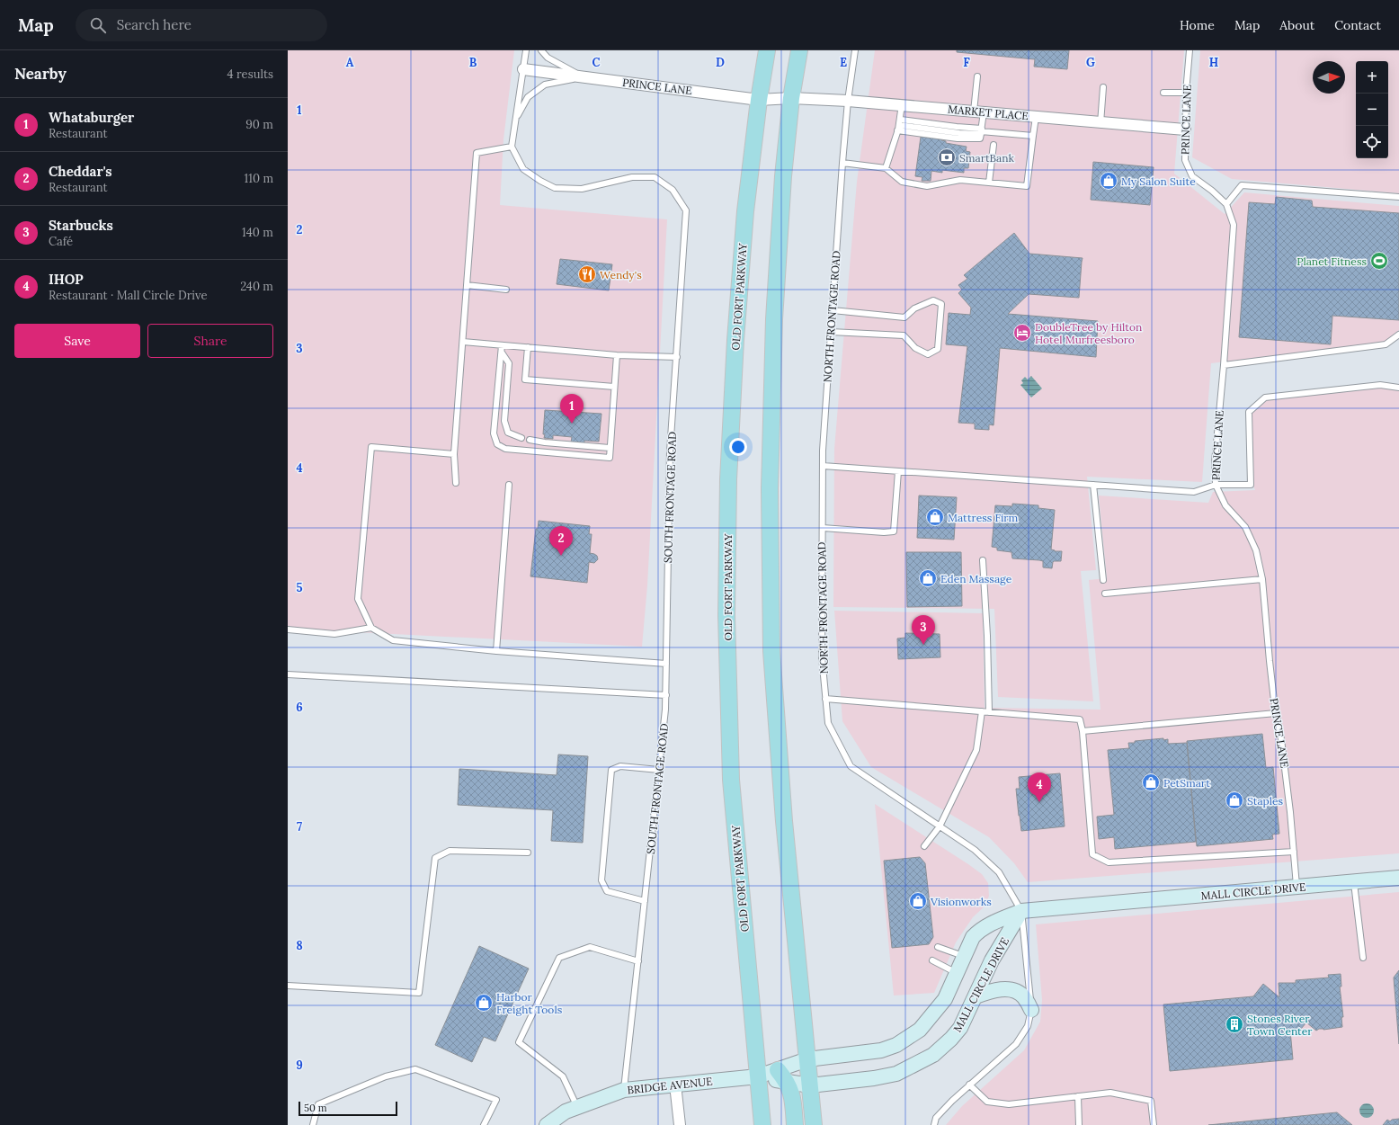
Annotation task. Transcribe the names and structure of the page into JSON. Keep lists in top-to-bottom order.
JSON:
{
  "streets": {
    "main road": ["OLD FORT PARKWAY"],
    "street": [
      "PRINCE LANE",
      "MARKET PLACE",
      "MALL CIRCLE DRIVE",
      "BRIDGE AVENUE"
    ],
    "lane": ["NORTH FRONTAGE ROAD", "SOUTH FRONTAGE ROAD"]
  },
  "crossings": [
    ["PRINCE LANE", "MARKET PLACE"],
    ["PRINCE LANE", "OLD FORT PARKWAY"],
    ["PRINCE LANE", "MALL CIRCLE DRIVE"],
    ["MARKET PLACE", "NORTH FRONTAGE ROAD"],
    ["OLD FORT PARKWAY", "MALL CIRCLE DRIVE"],
    ["OLD FORT PARKWAY", "BRIDGE AVENUE"],
    ["NORTH FRONTAGE ROAD", "MALL CIRCLE DRIVE"],
    ["SOUTH FRONTAGE ROAD", "BRIDGE AVENUE"],
    ["MALL CIRCLE DRIVE", "BRIDGE AVENUE"]
  ],
  "places": {
    "bank": ["SmartBank"],
    "shop": [
      "My Salon Suite",
      "Mattress Firm",
      "Eden Massage",
      "PetSmart",
      "Staples",
      "Visionworks",
      "Harbor Freight Tools"
    ],
    "sports": ["Planet Fitness"],
    "restaurant": ["Wendy's"],
    "hotel": ["DoubleTree by Hilton Hotel Murfreesboro"],
    "building": ["Stones River Town Center"]
  },
  "scale_bar": "50 m",
  "north": "right",
  "page": {
    "header": "Map",
    "search": "Search here",
    "nav": [
      "Home",
      "Map",
      "About",
      "Contact"
    ],
    "heading": ["Nearby", "4 results"],
    "map_buttons": ["+", "−"],
    "list": [
      {
        "mark": "1",
        "name": "Whataburger",
        "note": "Restaurant",
        "value": "90 m"
      },
      {
        "mark": "2",
        "name": "Cheddar's",
        "note": "Restaurant",
        "value": "110 m"
      },
      {
        "mark": "3",
        "name": "Starbucks",
        "note": "Café",
        "value": "140 m"
      },
      {
        "mark": "4",
        "name": "IHOP",
        "note": "Restaurant · Mall Circle Drive",
        "value": "240 m"
      }
    ],
    "buttons": ["Save", "Share"],
    "pins": [
      "1",
      "2",
      "3",
      "4"
    ],
    "scale": "50 m"
  },
  "grid": {
    "columns": [
      "A",
      "B",
      "C",
      "D",
      "E",
      "F",
      "G",
      "H"
    ],
    "rows": [
      "1",
      "2",
      "3",
      "4",
      "5",
      "6",
      "7",
      "8",
      "9"
    ]
  }
}
